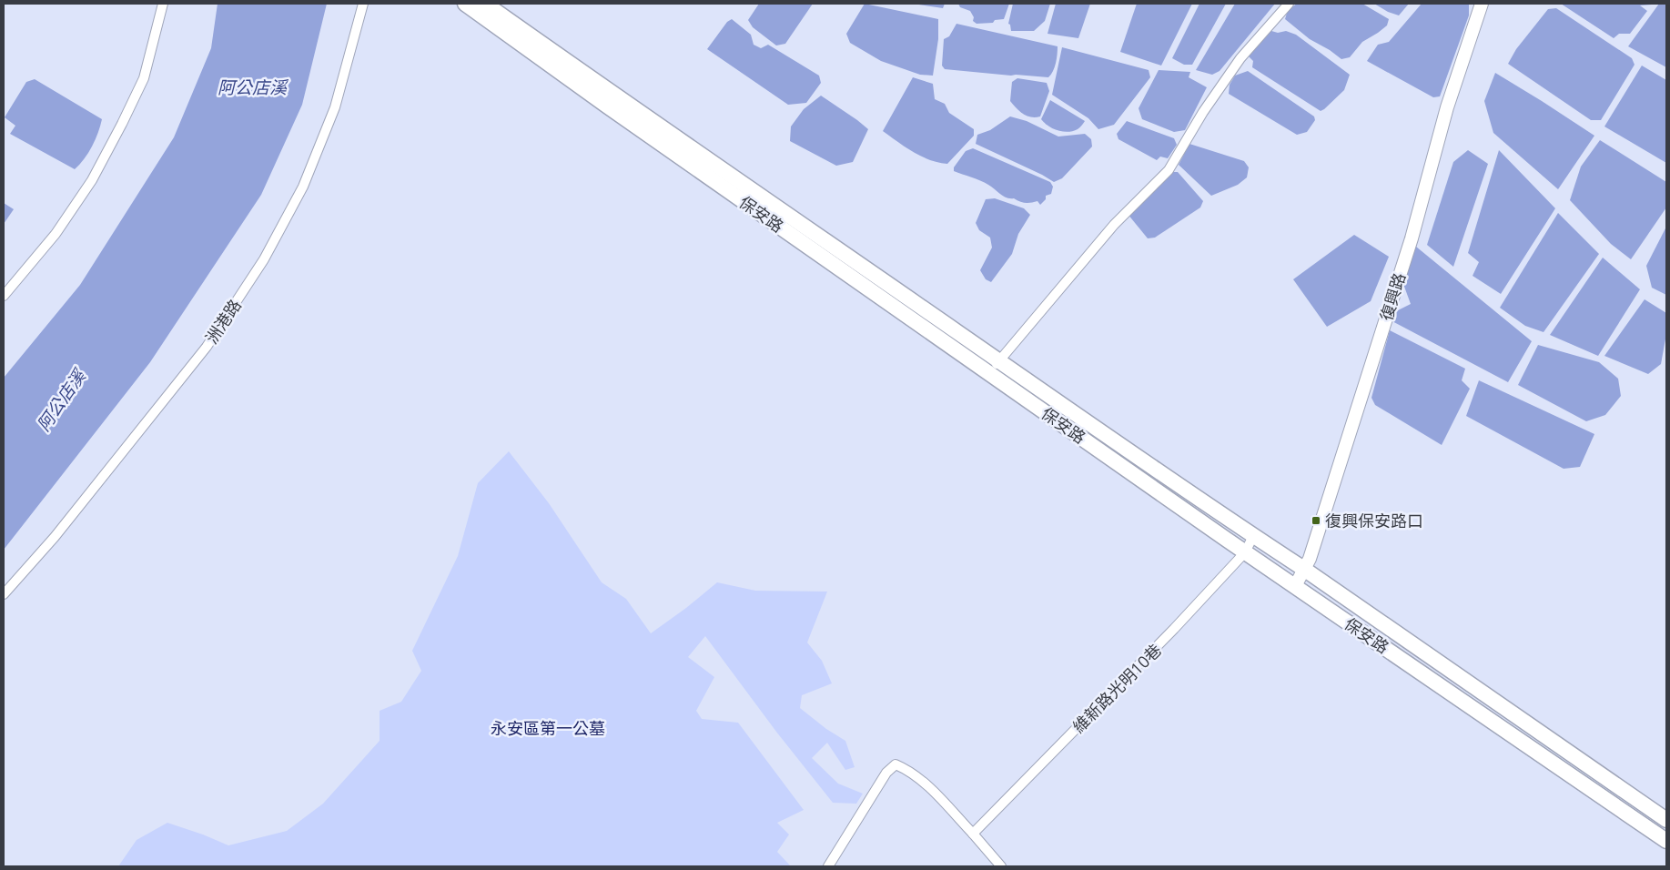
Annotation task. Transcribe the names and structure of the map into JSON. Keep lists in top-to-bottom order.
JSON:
{
  "streets": {
    "main road": ["保安路"],
    "street": ["復興路", "洲港路", "維新路光明10巷"]
  },
  "crossings": [
    ["保安路", "復興路"],
    ["保安路", "維新路光明10巷"]
  ],
  "water": ["阿公店溪"],
  "parks": ["永安區第一公墓"],
  "places": {
    "transit": ["復興保安路口"]
  }
}
